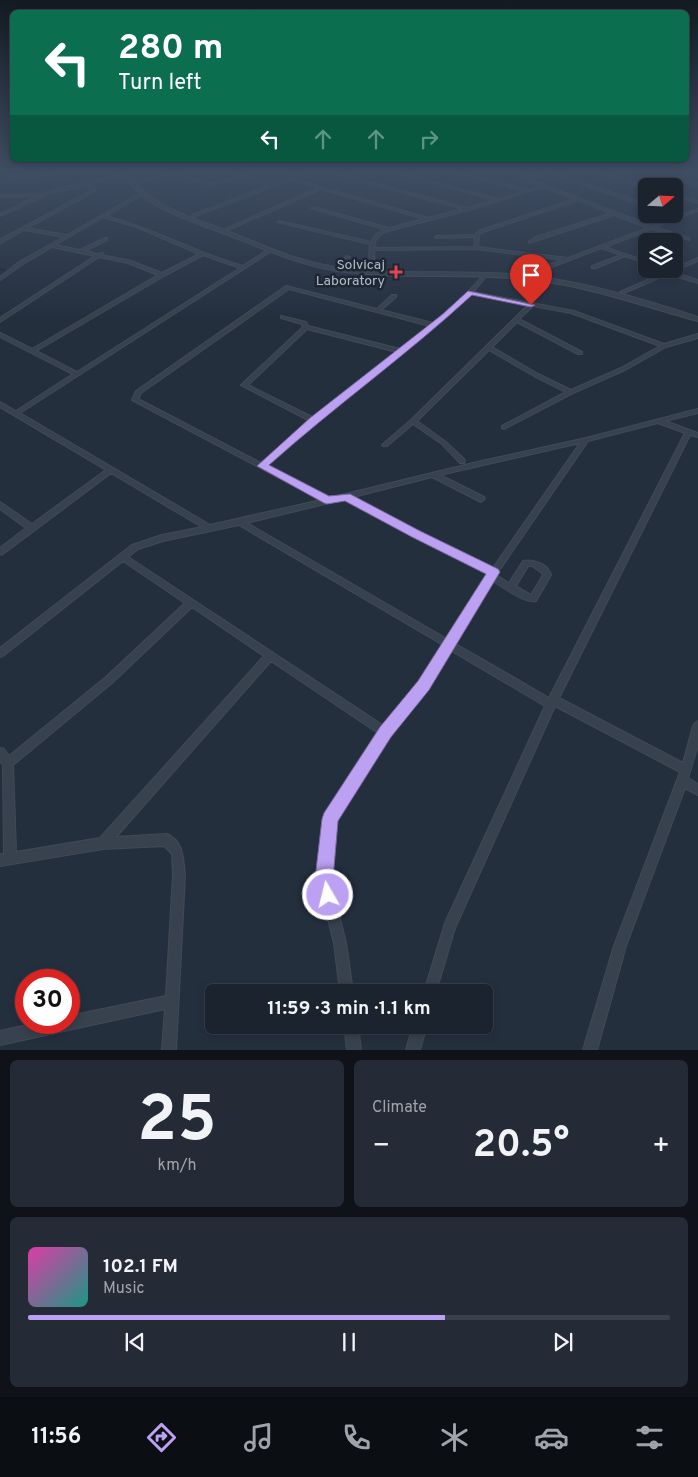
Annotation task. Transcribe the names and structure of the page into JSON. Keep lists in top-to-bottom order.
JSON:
{
  "places": {
    "health": ["Solvicaj Laboratory"]
  },
  "north": "right",
  "page": {
    "turn": ["280 m", "Turn left"],
    "limit": "30",
    "trip": "11:59 · 3 min · 1.1 km",
    "tile": [
      ["25", "km/h"],
      "Climate"
    ],
    "heat": ["−", "20.5°", "+"],
    "song": ["102.1 FM", "Music"],
    "tabs": "11:56"
  }
}
